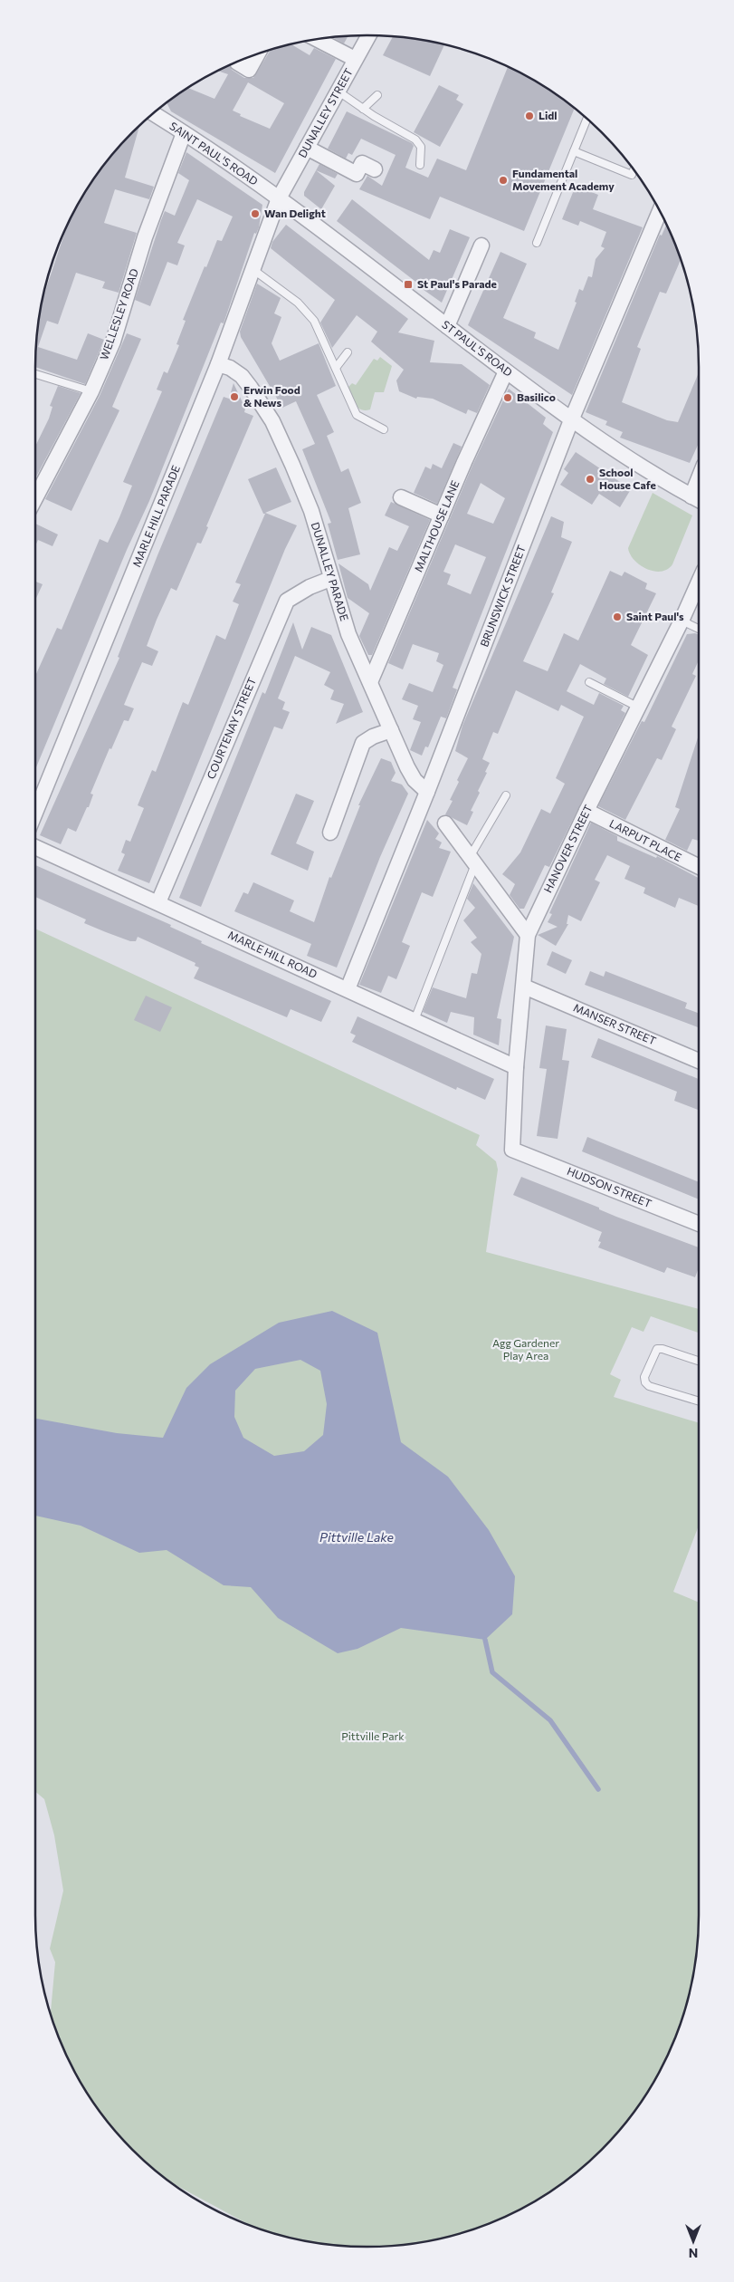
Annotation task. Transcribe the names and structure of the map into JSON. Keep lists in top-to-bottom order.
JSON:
{
  "streets": {
    "street": [
      "DUNALLEY STREET",
      "SAINT PAUL'S ROAD",
      "WELLESLEY ROAD",
      "ST PAUL'S ROAD",
      "MARLE HILL PARADE",
      "MALTHOUSE LANE",
      "DUNALLEY PARADE",
      "BRUNSWICK STREET",
      "COURTENAY STREET",
      "LARPUT PLACE",
      "HANOVER STREET",
      "MARLE HILL ROAD",
      "MANSER STREET",
      "HUDSON STREET"
    ]
  },
  "crossings": [
    ["DUNALLEY STREET", "SAINT PAUL'S ROAD"],
    ["DUNALLEY STREET", "ST PAUL'S ROAD"],
    ["DUNALLEY STREET", "MARLE HILL PARADE"],
    ["SAINT PAUL'S ROAD", "WELLESLEY ROAD"],
    ["SAINT PAUL'S ROAD", "ST PAUL'S ROAD"],
    ["SAINT PAUL'S ROAD", "MARLE HILL PARADE"],
    ["ST PAUL'S ROAD", "MARLE HILL PARADE"],
    ["ST PAUL'S ROAD", "MALTHOUSE LANE"],
    ["ST PAUL'S ROAD", "BRUNSWICK STREET"],
    ["MARLE HILL PARADE", "DUNALLEY PARADE"],
    ["MALTHOUSE LANE", "DUNALLEY PARADE"],
    ["DUNALLEY PARADE", "BRUNSWICK STREET"],
    ["DUNALLEY PARADE", "COURTENAY STREET"],
    ["BRUNSWICK STREET", "MARLE HILL ROAD"],
    ["COURTENAY STREET", "MARLE HILL ROAD"],
    ["LARPUT PLACE", "HANOVER STREET"],
    ["HANOVER STREET", "MARLE HILL ROAD"],
    ["HANOVER STREET", "MANSER STREET"],
    ["HANOVER STREET", "HUDSON STREET"]
  ],
  "water": ["Pittville Lake"],
  "parks": ["Agg Gardener Play Area", "Pittville Park"],
  "places": {
    "other": [
      "Lidl",
      "Fundamental Movement Academy",
      "Wan Delight",
      "Erwin Food & News",
      "Basilico",
      "School House Cafe",
      "Saint Paul's"
    ],
    "transit": ["St Paul's Parade"]
  },
  "north": "bottom"
}
